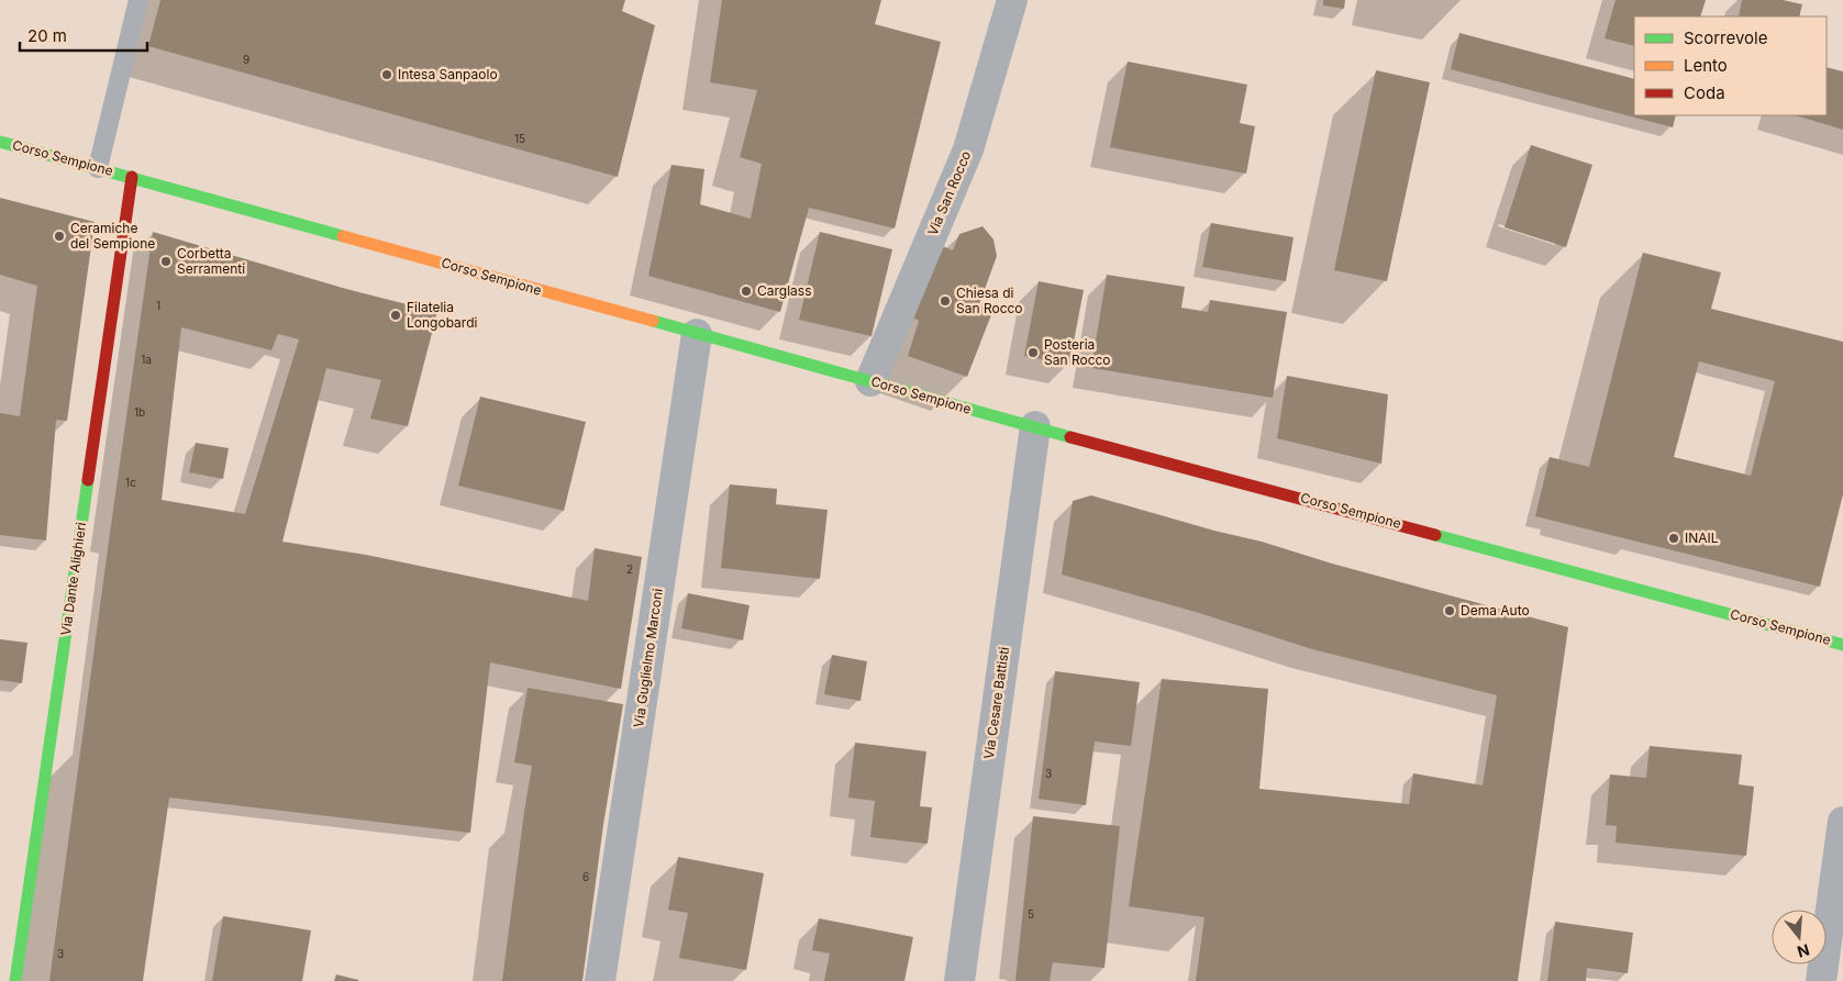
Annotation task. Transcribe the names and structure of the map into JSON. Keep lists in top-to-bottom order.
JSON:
{
  "streets": {
    "street": [
      "Corso Sempione",
      "Via San Rocco",
      "Via Dante Alighieri",
      "Via Guglielmo Marconi",
      "Via Cesare Battisti"
    ]
  },
  "crossings": [
    ["Corso Sempione", "Via San Rocco"],
    ["Corso Sempione", "Via Dante Alighieri"],
    ["Corso Sempione", "Via Guglielmo Marconi"],
    ["Corso Sempione", "Via Cesare Battisti"]
  ],
  "places": [
    "Intesa Sanpaolo",
    "Ceramiche del Sempione",
    "Corbetta Serramenti",
    "Carglass",
    "Chiesa di San Rocco",
    "Filatelia Longobardi",
    "Posteria San Rocco",
    "INAIL",
    "Dema Auto"
  ],
  "house_numbers": [
    "9",
    "15",
    "1",
    "1a",
    "1b",
    "1c",
    "2",
    "3",
    "6",
    "5",
    "3"
  ],
  "legend": ["Scorrevole", "Lento", "Coda"],
  "scale_bar": "20 m",
  "north": "bottom"
}
